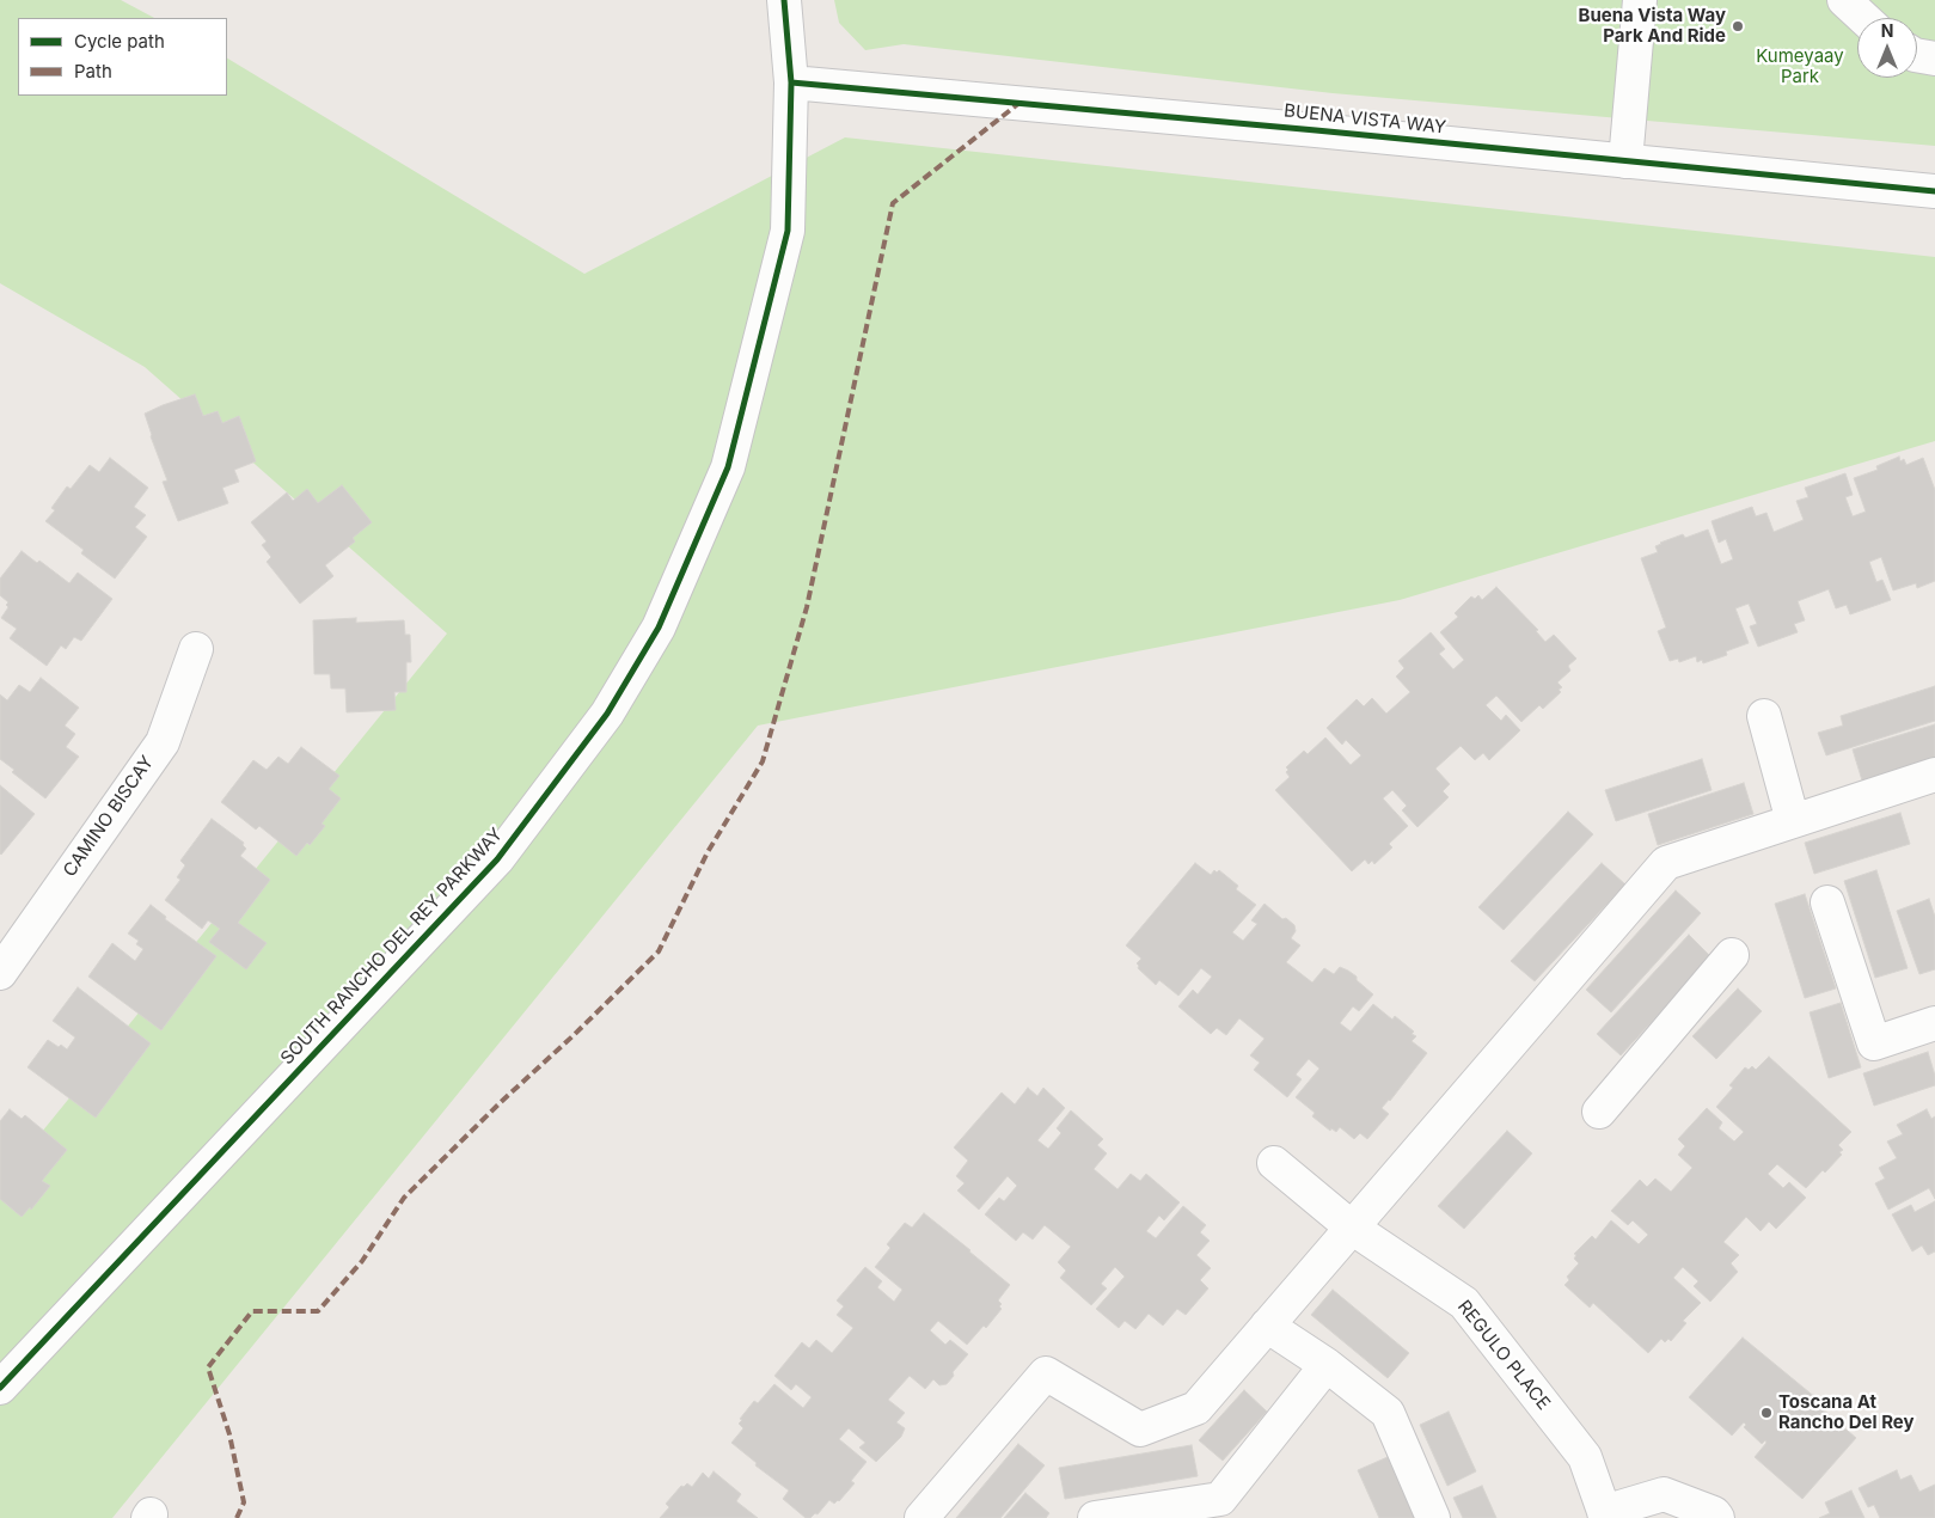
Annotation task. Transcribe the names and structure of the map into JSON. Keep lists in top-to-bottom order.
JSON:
{
  "streets": {
    "street": [
      "BUENA VISTA WAY",
      "CAMINO BISCAY",
      "SOUTH RANCHO DEL REY PARKWAY",
      "REGULO PLACE"
    ]
  },
  "crossings": [
    ["BUENA VISTA WAY", "SOUTH RANCHO DEL REY PARKWAY"]
  ],
  "parks": ["Kumeyaay Park"],
  "places": ["Buena Vista Way Park And Ride", "Toscana At Rancho Del Rey"],
  "legend": ["Cycle path", "Path"],
  "north": "top"
}
